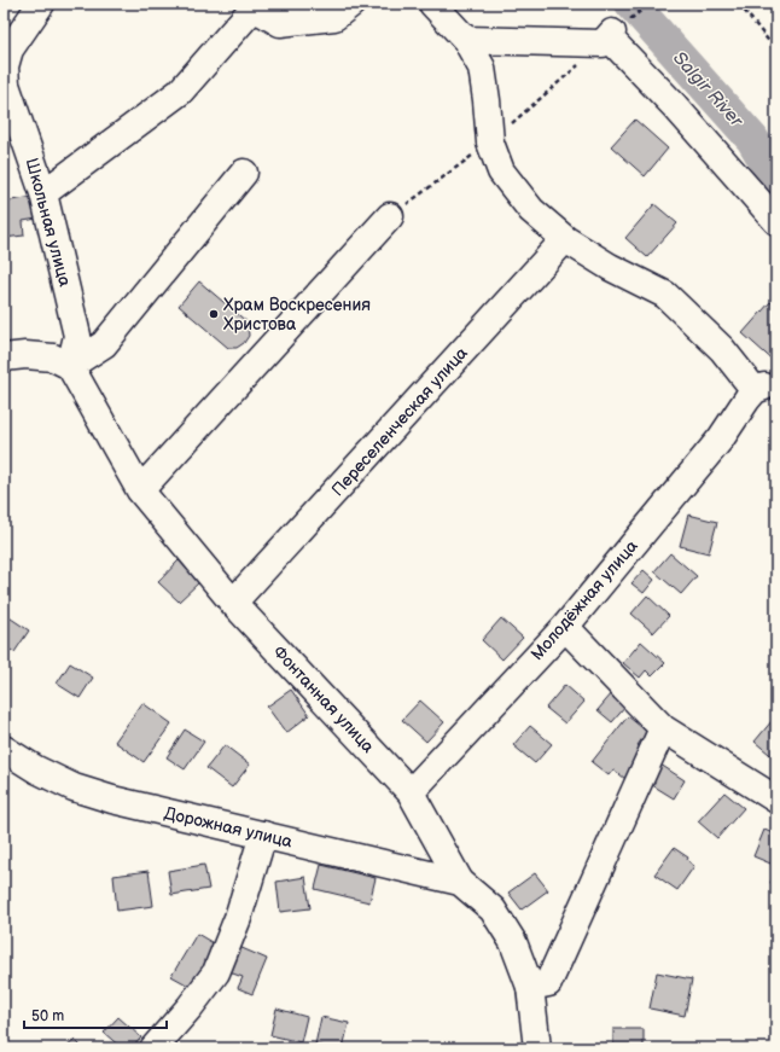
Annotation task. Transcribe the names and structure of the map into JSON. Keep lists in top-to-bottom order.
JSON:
{
  "streets": {
    "street": [
      "Школьная улица",
      "Переселенческая улица",
      "Молодёжная улица",
      "Фонтанная улица",
      "Дорожная улица"
    ]
  },
  "crossings": [
    ["Школьная улица", "Фонтанная улица"],
    ["Переселенческая улица", "Молодёжная улица"],
    ["Переселенческая улица", "Фонтанная улица"],
    ["Молодёжная улица", "Фонтанная улица"],
    ["Фонтанная улица", "Дорожная улица"]
  ],
  "water": ["Salgir River"],
  "places": ["Храм Воскресения Христова"],
  "scale_bar": "50 m"
}
